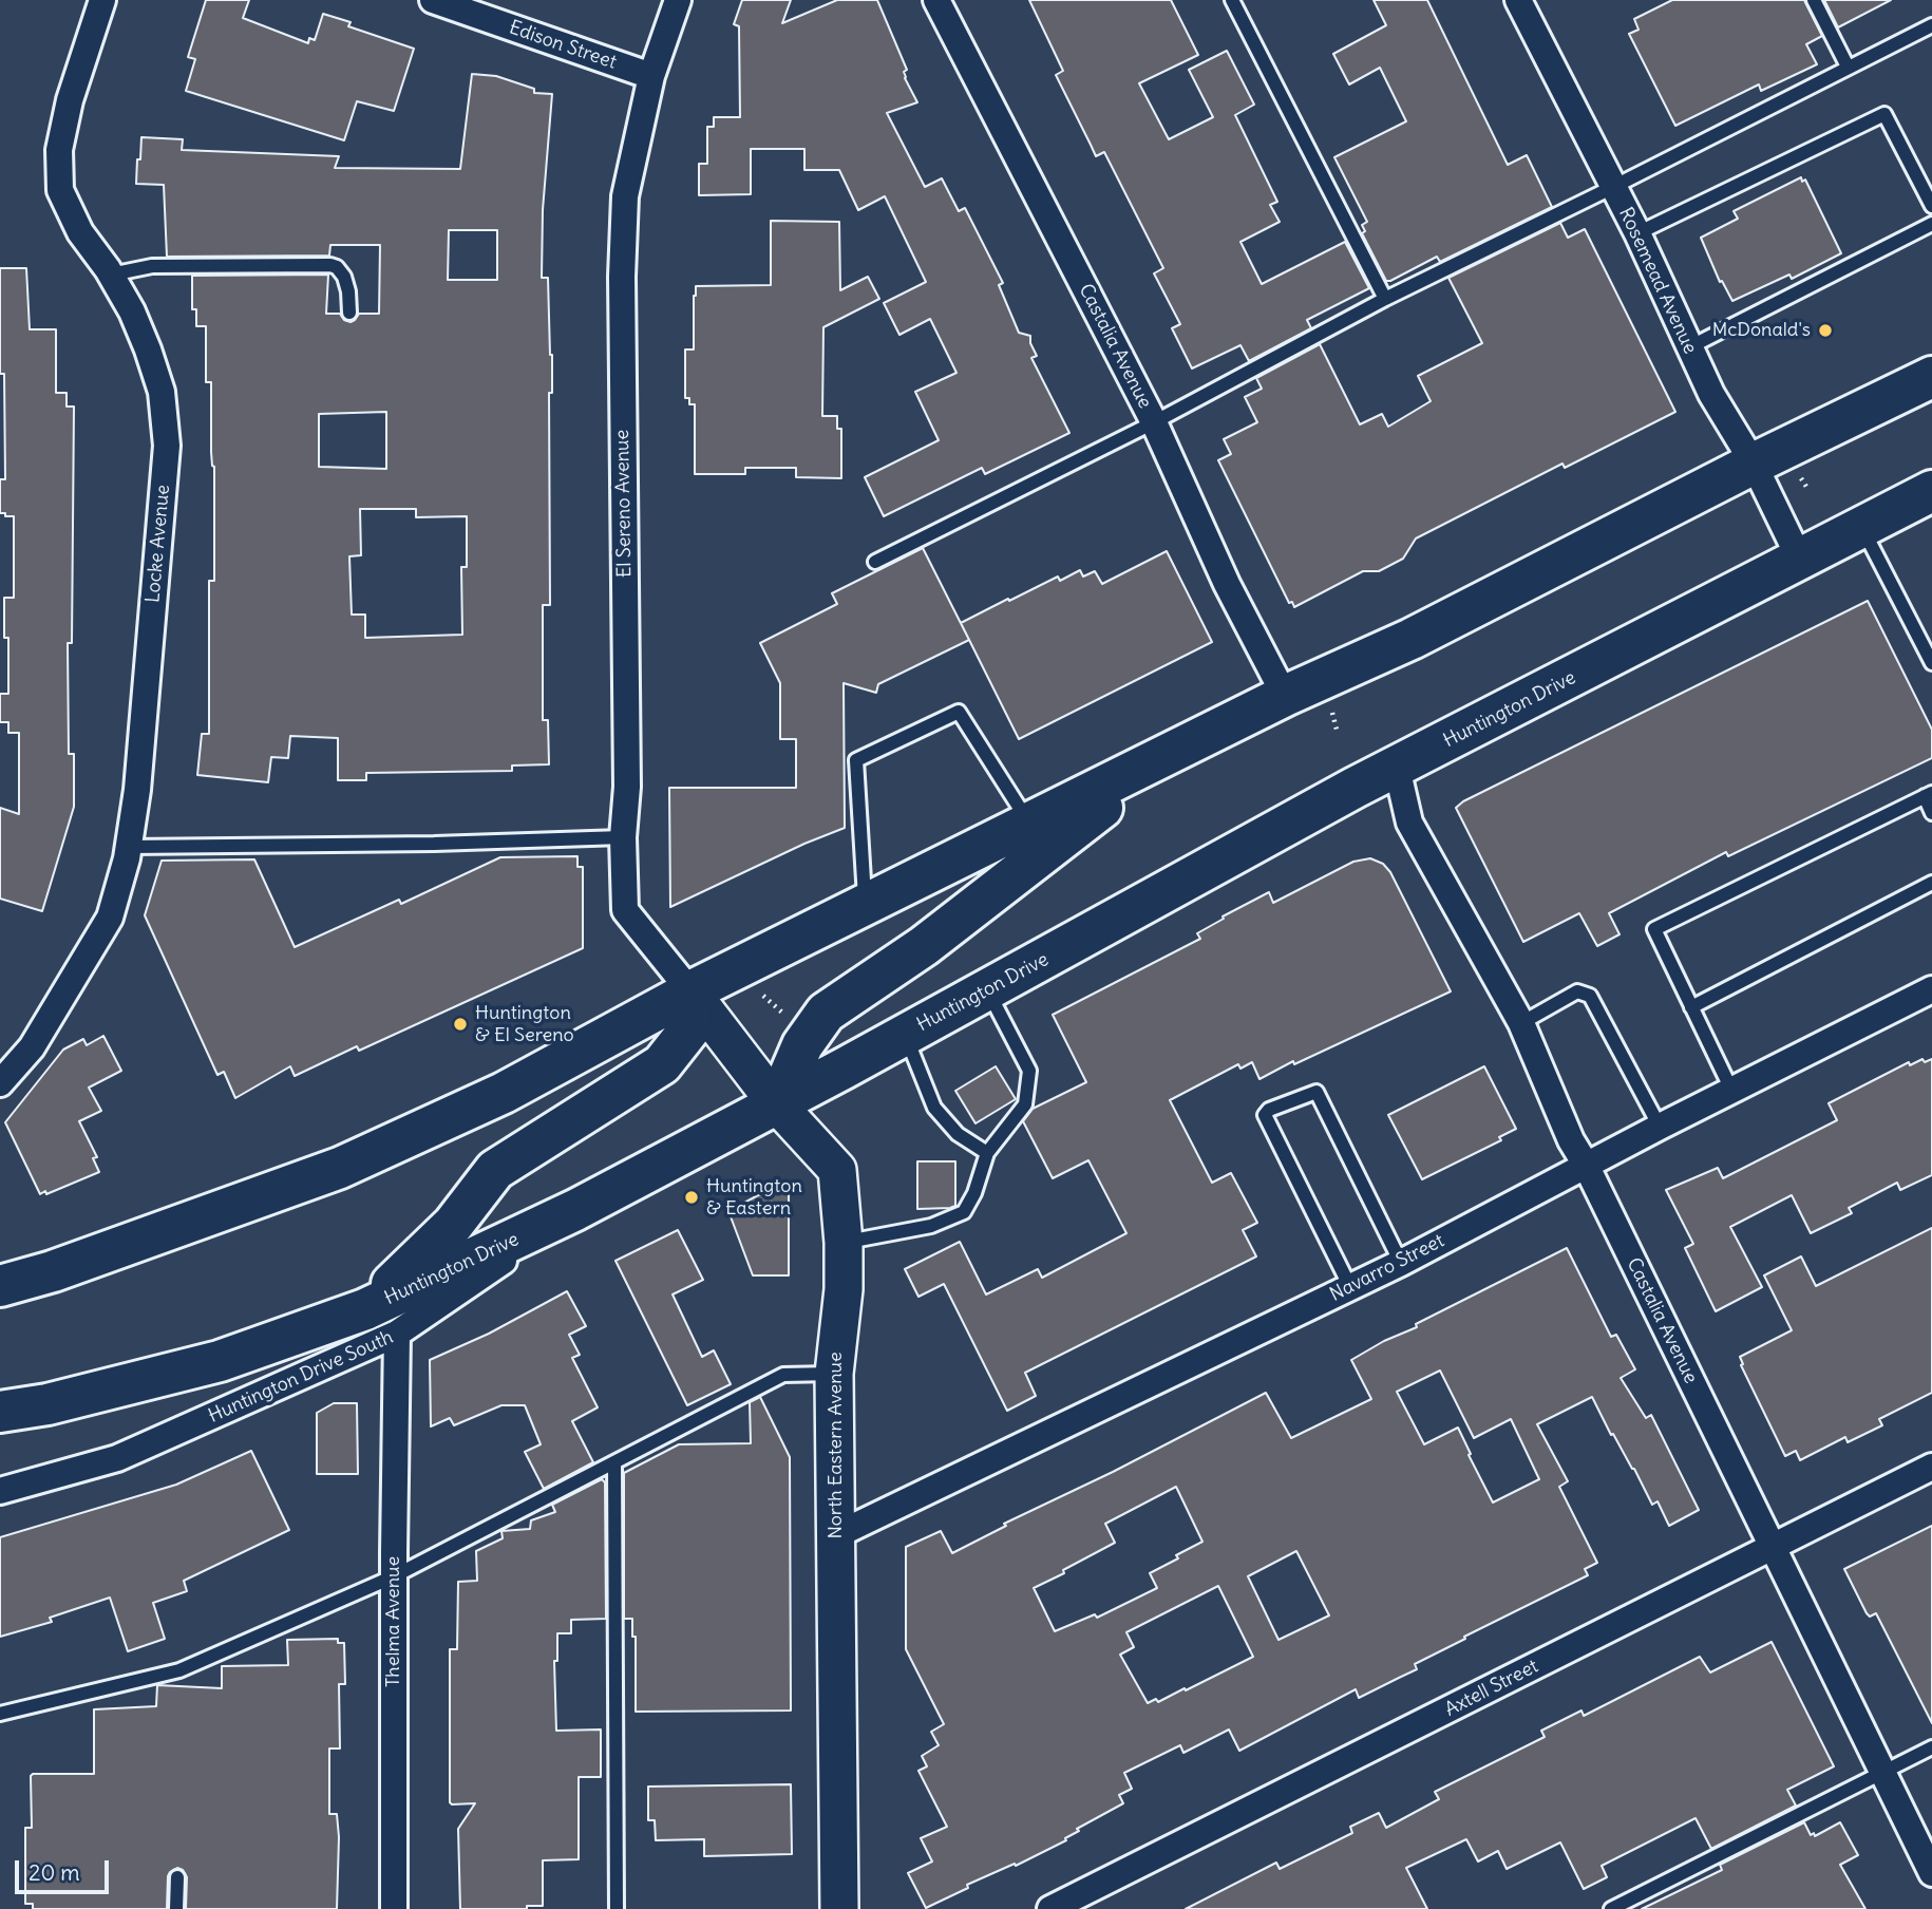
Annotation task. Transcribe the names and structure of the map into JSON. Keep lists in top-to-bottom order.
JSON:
{
  "streets": {
    "main road": ["Huntington Drive", "North Eastern Avenue"],
    "street": [
      "Edison Street",
      "Rosemead Avenue",
      "Castalia Avenue",
      "El Sereno Avenue",
      "Locke Avenue",
      "Navarro Street",
      "Huntington Drive South",
      "Thelma Avenue",
      "Axtell Street"
    ]
  },
  "crossings": [
    ["Edison Street", "El Sereno Avenue"],
    ["Rosemead Avenue", "Huntington Drive"],
    ["Castalia Avenue", "Huntington Drive"],
    ["Castalia Avenue", "Navarro Street"],
    ["Castalia Avenue", "Axtell Street"],
    ["El Sereno Avenue", "North Eastern Avenue"],
    ["Huntington Drive", "Huntington Drive South"],
    ["Huntington Drive", "North Eastern Avenue"],
    ["Navarro Street", "North Eastern Avenue"],
    ["Huntington Drive South", "Thelma Avenue"]
  ],
  "places": ["McDonald's", "Huntington & El Sereno", "Huntington & Eastern"],
  "scale_bar": "20 m"
}
